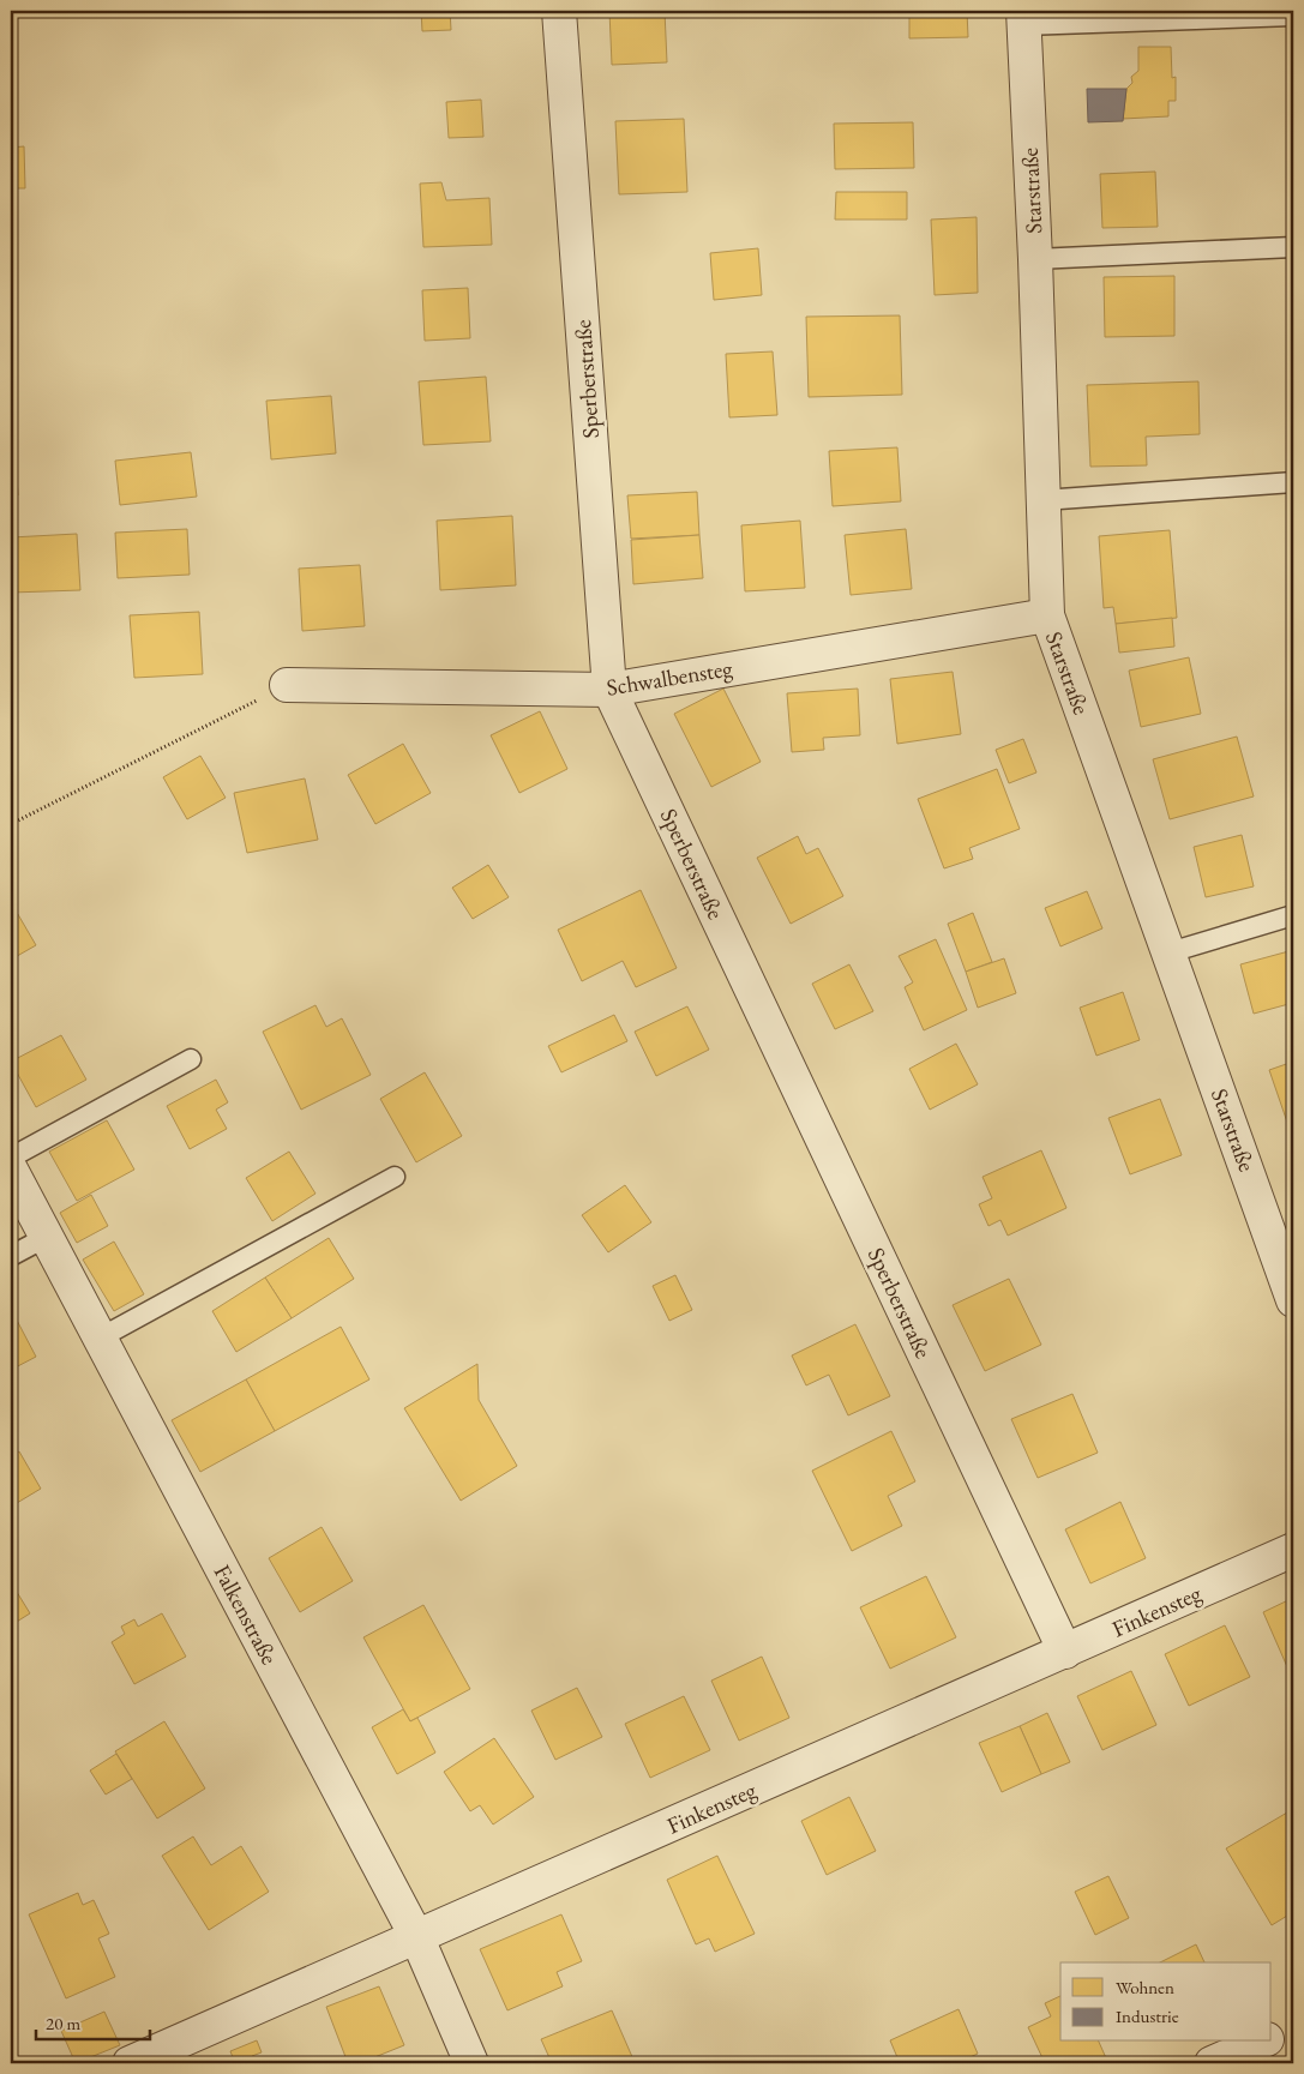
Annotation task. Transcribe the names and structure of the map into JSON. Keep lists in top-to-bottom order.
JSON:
{
  "streets": {
    "street": [
      "Starstraße",
      "Sperberstraße",
      "Schwalbensteg",
      "Finkensteg",
      "Falkenstraße"
    ]
  },
  "crossings": [
    ["Starstraße", "Schwalbensteg"],
    ["Sperberstraße", "Schwalbensteg"],
    ["Sperberstraße", "Finkensteg"],
    ["Finkensteg", "Falkenstraße"]
  ],
  "legend": ["Wohnen", "Industrie"],
  "scale_bar": "20 m"
}
